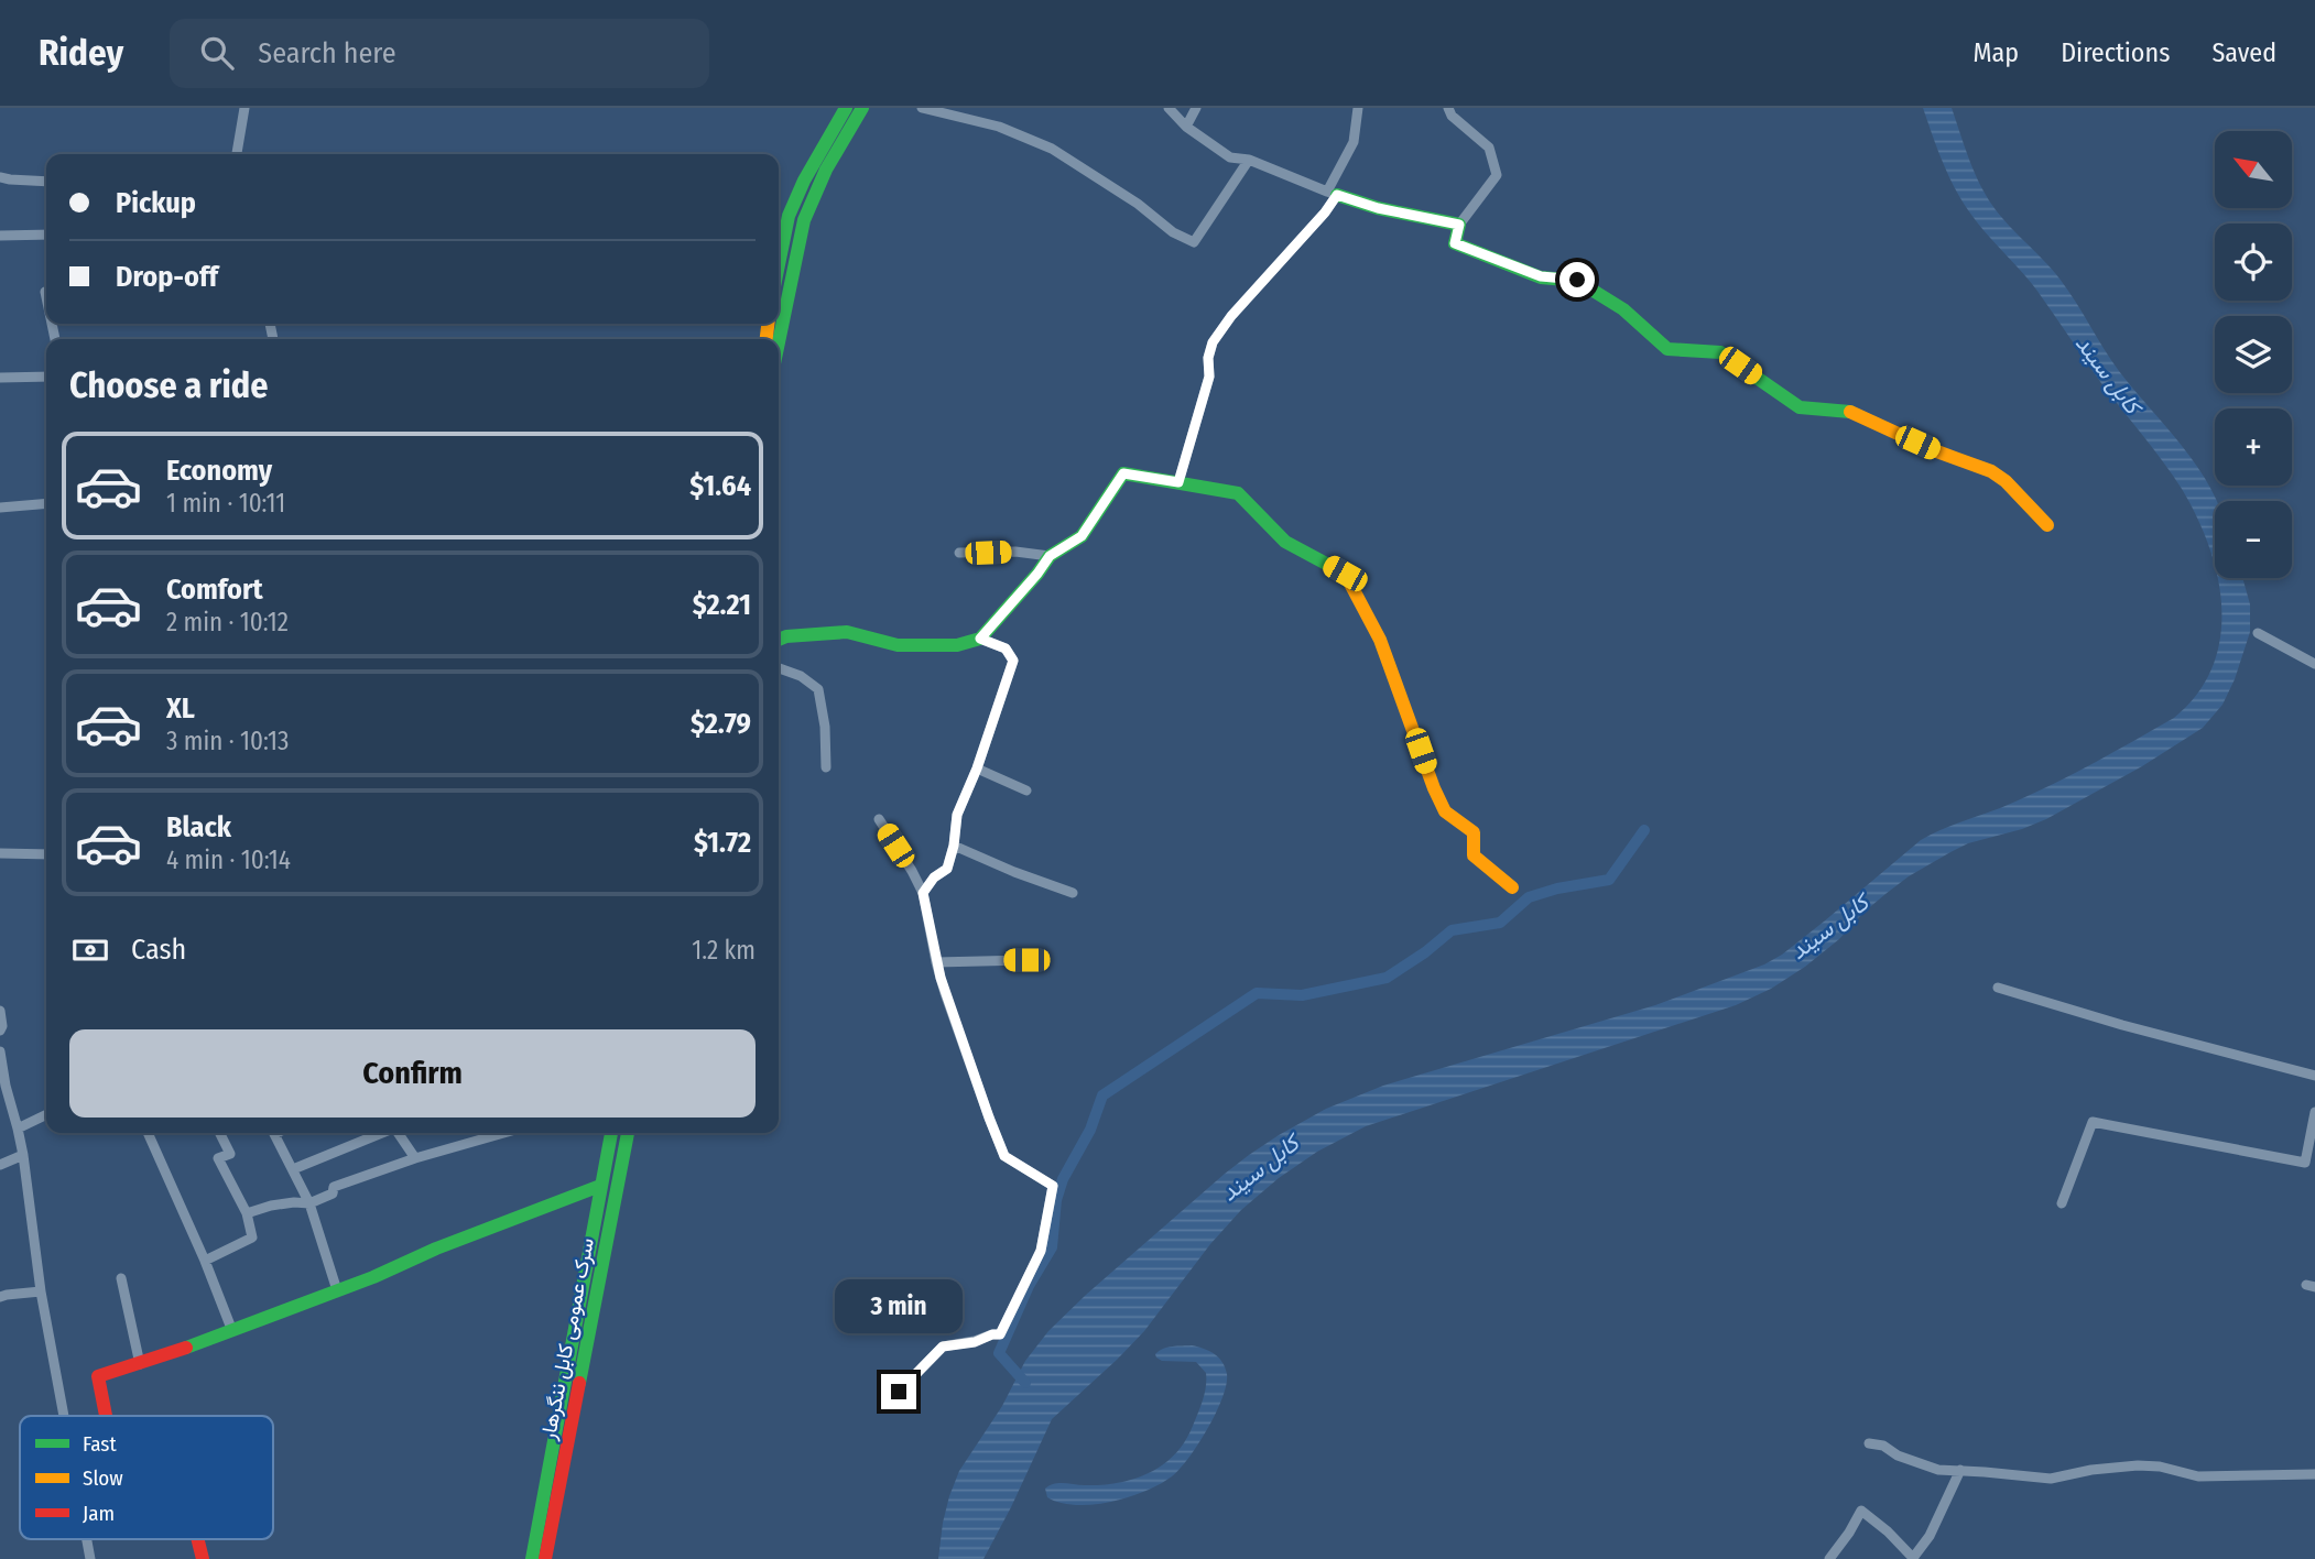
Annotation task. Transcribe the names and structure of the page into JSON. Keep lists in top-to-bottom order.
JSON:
{
  "streets": {
    "main road": ["سرک عمومی کابل ننگرهار"]
  },
  "water": ["کابل سيند"],
  "legend": ["Fast", "Slow", "Jam"],
  "north": "top left",
  "page": {
    "header": "Ridey",
    "search": "Search here",
    "nav": ["Map", "Directions", "Saved"],
    "map_buttons": ["+", "−"],
    "banner": ["Pickup", "Drop-off"],
    "heading": "Choose a ride",
    "list": [
      {
        "name": "Economy",
        "note": "1 min · 10:11",
        "value": "$1.64"
      },
      {
        "name": "Comfort",
        "note": "2 min · 10:12",
        "value": "$2.21"
      },
      {
        "name": "XL",
        "note": "3 min · 10:13",
        "value": "$2.79"
      },
      {
        "name": "Black",
        "note": "4 min · 10:14",
        "value": "$1.72"
      }
    ],
    "pay": ["Cash", "1.2 km"],
    "buttons": "Confirm",
    "bubble": "3 min"
  }
}
